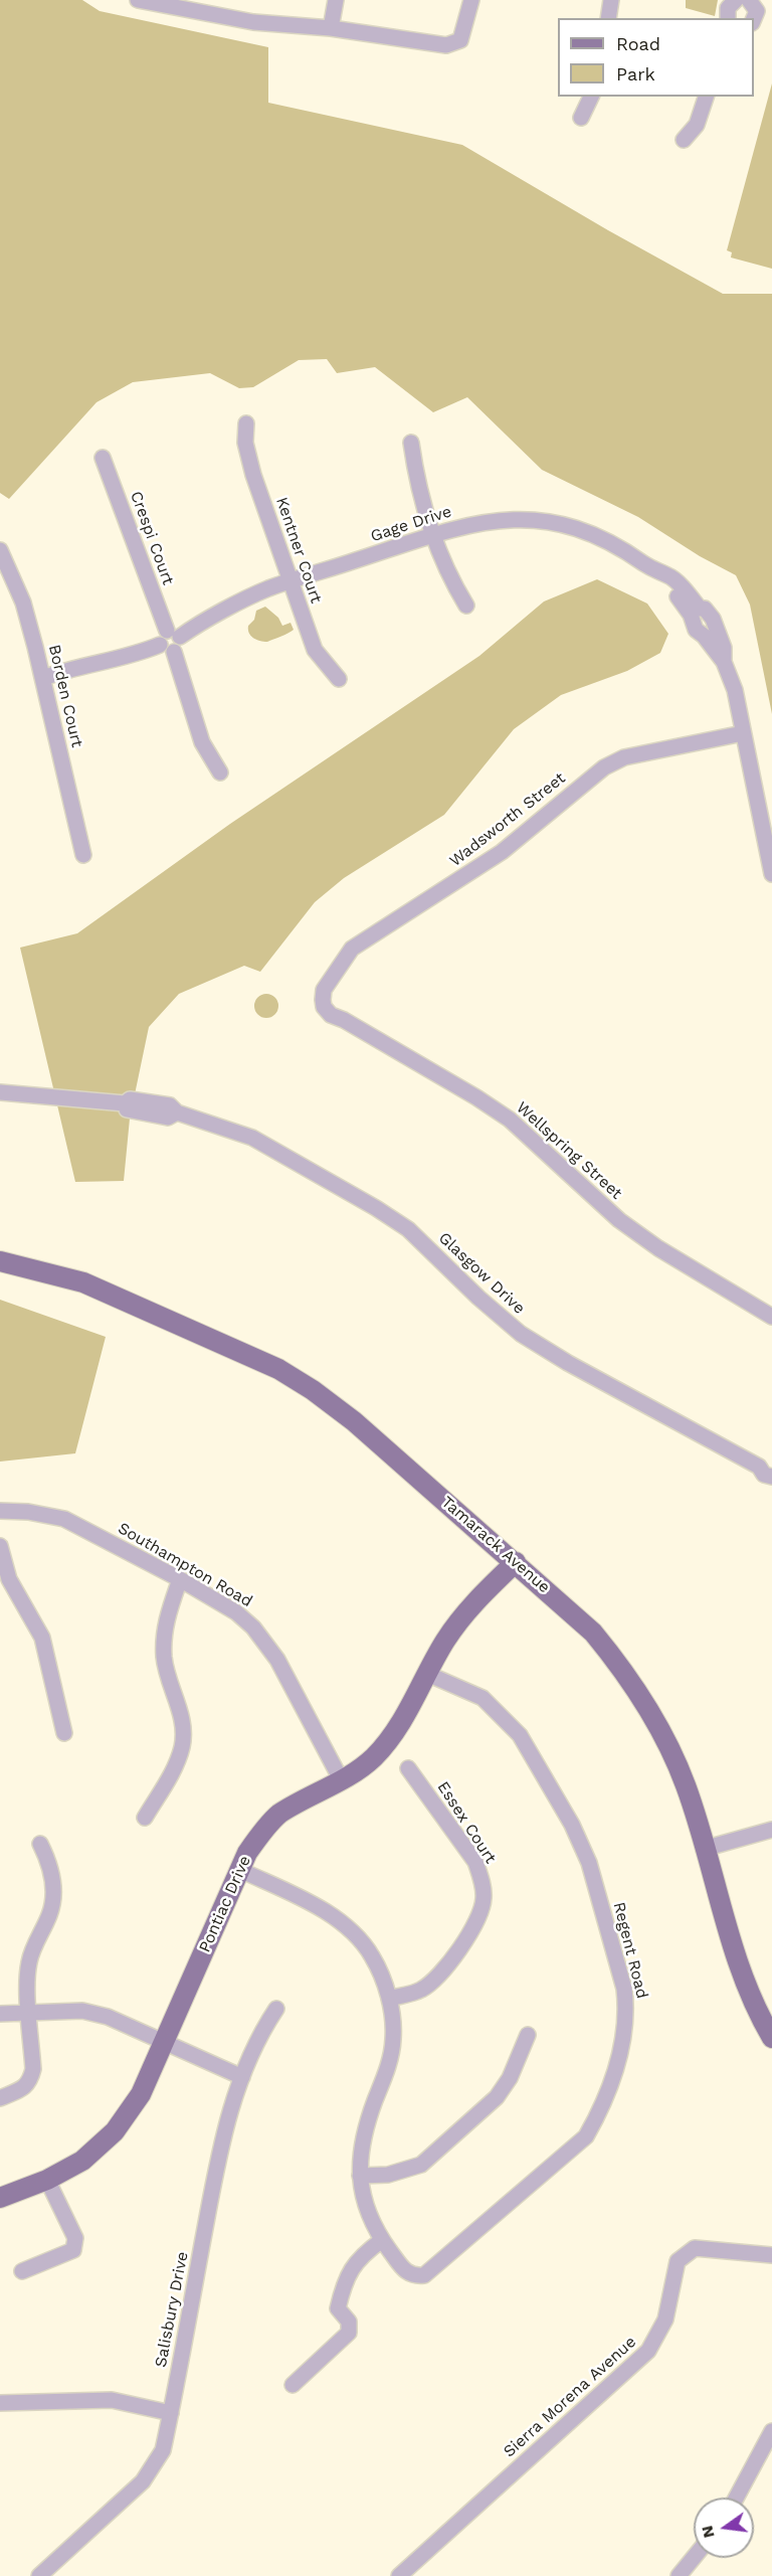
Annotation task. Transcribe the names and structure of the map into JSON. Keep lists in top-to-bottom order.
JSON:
{
  "streets": {
    "main road": ["Tamarack Avenue", "Pontiac Drive"],
    "street": [
      "Gage Drive",
      "Crespi Court",
      "Kentner Court",
      "Borden Court",
      "Wadsworth Street",
      "Wellspring Street",
      "Glasgow Drive",
      "Southampton Road",
      "Essex Court",
      "Regent Road",
      "Salisbury Drive",
      "Sierra Morena Avenue"
    ]
  },
  "crossings": [
    ["Gage Drive", "Crespi Court"],
    ["Gage Drive", "Kentner Court"],
    ["Gage Drive", "Borden Court"],
    ["Gage Drive", "Wadsworth Street"],
    ["Wadsworth Street", "Wellspring Street"],
    ["Tamarack Avenue", "Pontiac Drive"],
    ["Southampton Road", "Pontiac Drive"],
    ["Pontiac Drive", "Regent Road"]
  ],
  "legend": ["Road", "Park"],
  "north": "left"
}
